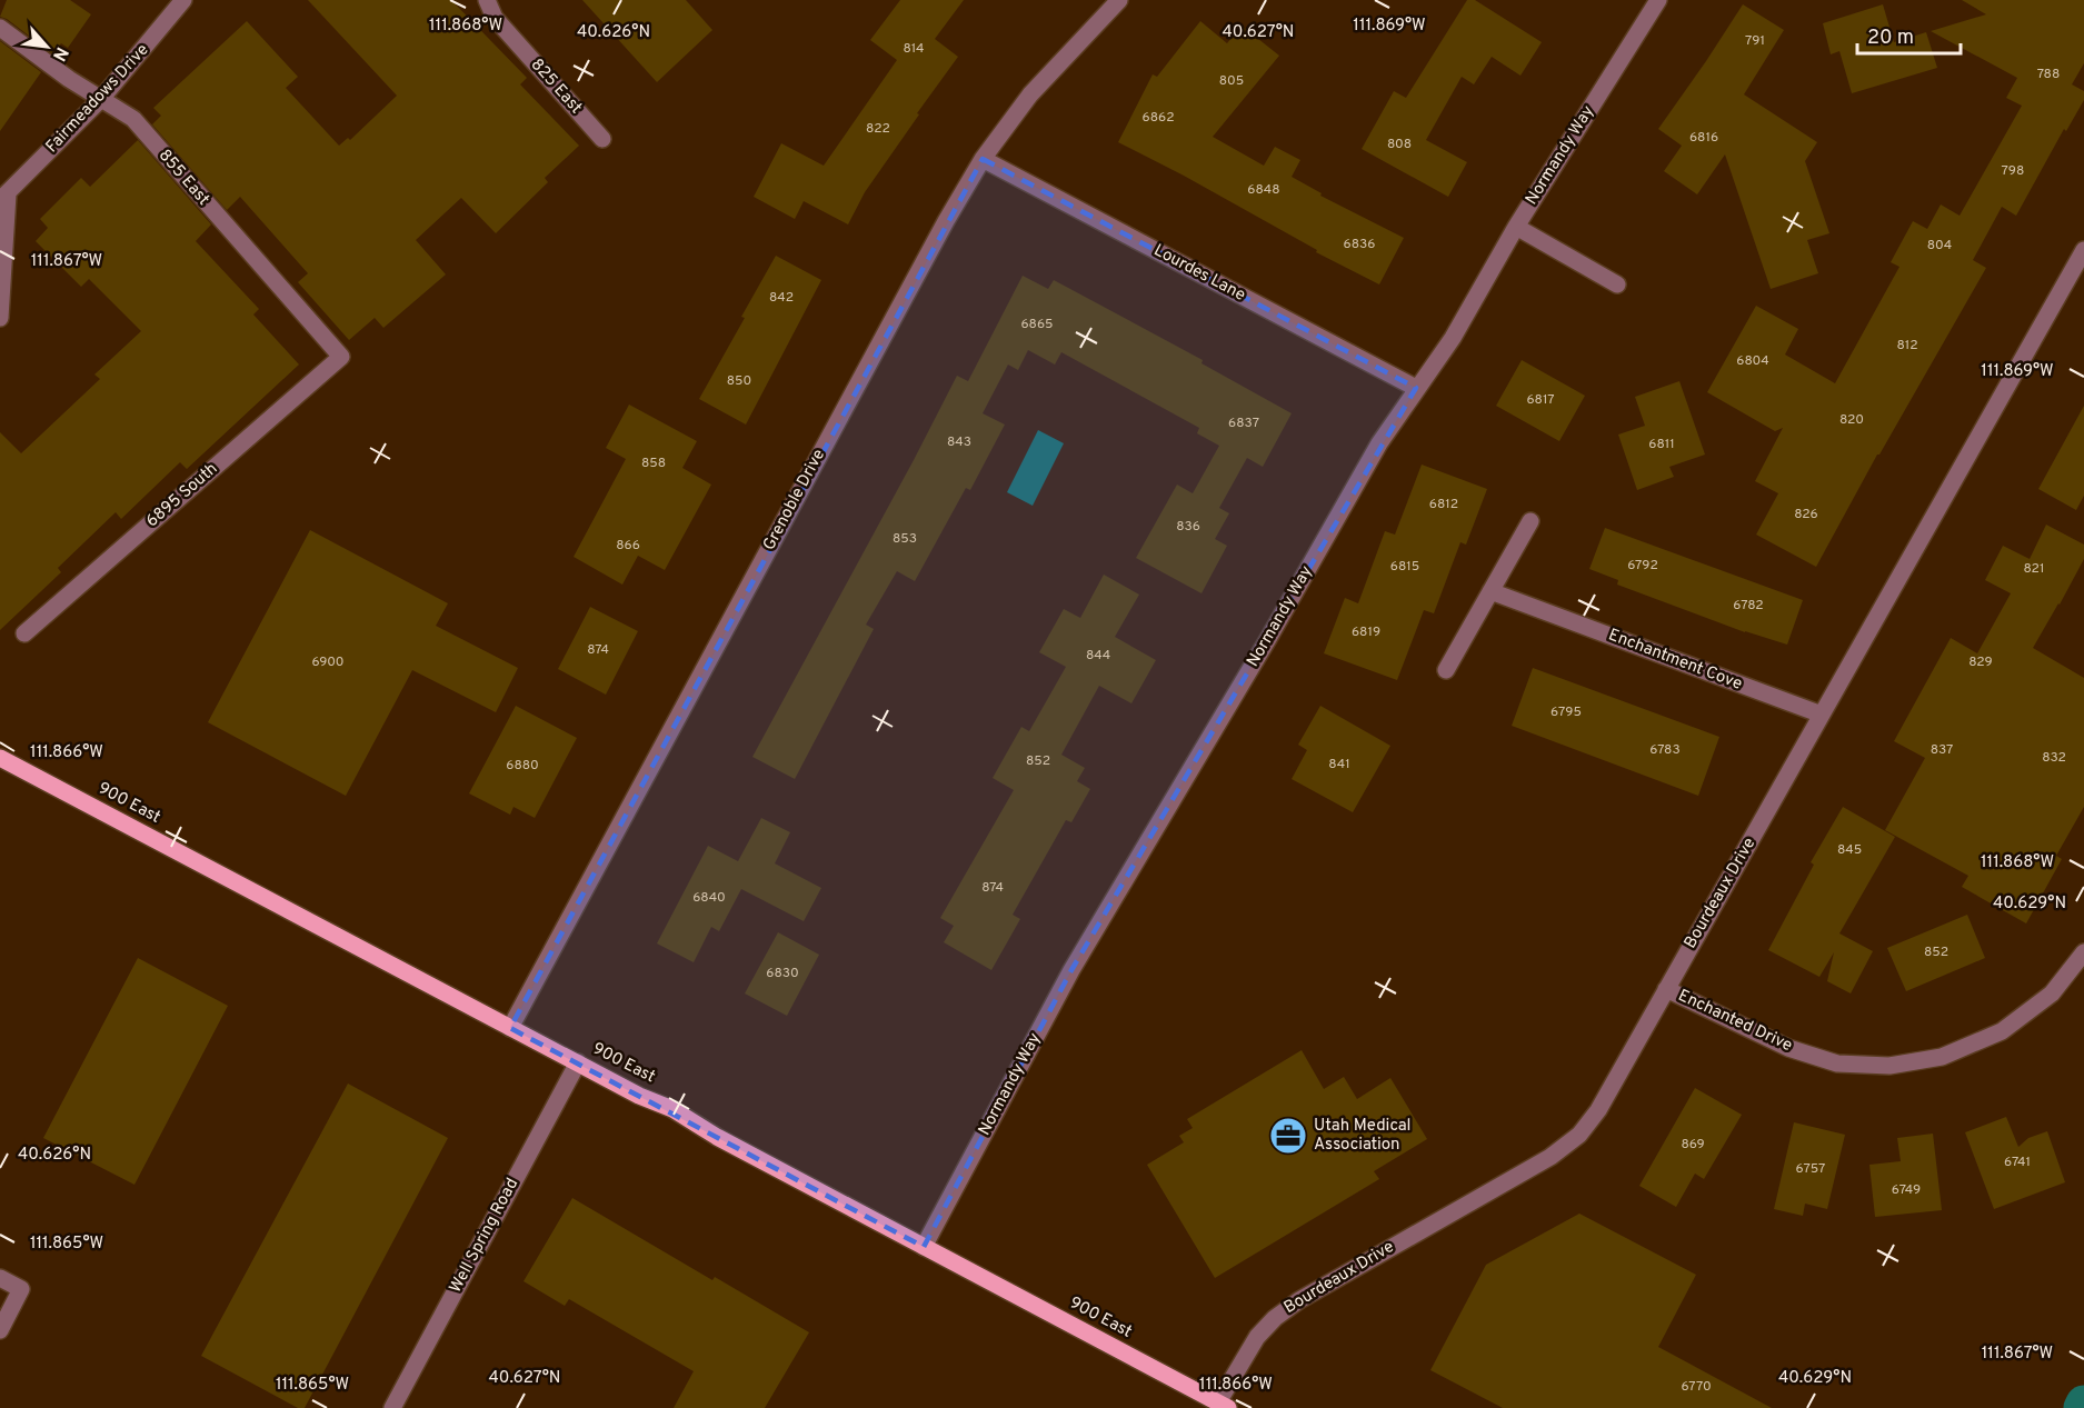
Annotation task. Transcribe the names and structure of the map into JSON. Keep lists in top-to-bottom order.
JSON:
{
  "streets": {
    "main road": ["900 East"],
    "street": [
      "825 East",
      "Fairmeadows Drive",
      "Normandy Way",
      "855 East",
      "Lourdes Lane",
      "6895 South",
      "Grenoble Drive",
      "Enchantment Cove",
      "Bourdeaux Drive",
      "Enchanted Drive",
      "Well Spring Road"
    ]
  },
  "crossings": [
    ["Fairmeadows Drive", "855 East"],
    ["Normandy Way", "Lourdes Lane"],
    ["Normandy Way", "900 East"],
    ["855 East", "6895 South"],
    ["Lourdes Lane", "Grenoble Drive"],
    ["Grenoble Drive", "900 East"],
    ["Enchantment Cove", "Bourdeaux Drive"],
    ["900 East", "Bourdeaux Drive"],
    ["900 East", "Well Spring Road"],
    ["Bourdeaux Drive", "Enchanted Drive"]
  ],
  "places": {
    "office": ["Utah Medical Association"]
  },
  "house_numbers": [
    "791",
    "814",
    "788",
    "805",
    "6862",
    "822",
    "6816",
    "808",
    "798",
    "6848",
    "6836",
    "804",
    "842",
    "6865",
    "812",
    "6804",
    "850",
    "6817",
    "820",
    "6837",
    "843",
    "6811",
    "858",
    "6812",
    "826",
    "836",
    "853",
    "866",
    "6792",
    "6815",
    "821",
    "6782",
    "6819",
    "874",
    "844",
    "6900",
    "829",
    "6795",
    "6783",
    "837",
    "832",
    "852",
    "841",
    "6880",
    "845",
    "874",
    "6840",
    "852",
    "6830",
    "869",
    "6741",
    "6757",
    "6749",
    "6770"
  ],
  "scale_bar": "20 m",
  "north": "bottom right",
  "coordinates": [
    "111.869°W",
    "111.868°W",
    "40.626°N",
    "40.627°N",
    "111.867°W",
    "111.866°W",
    "40.629°N",
    "111.865°W"
  ]
}
